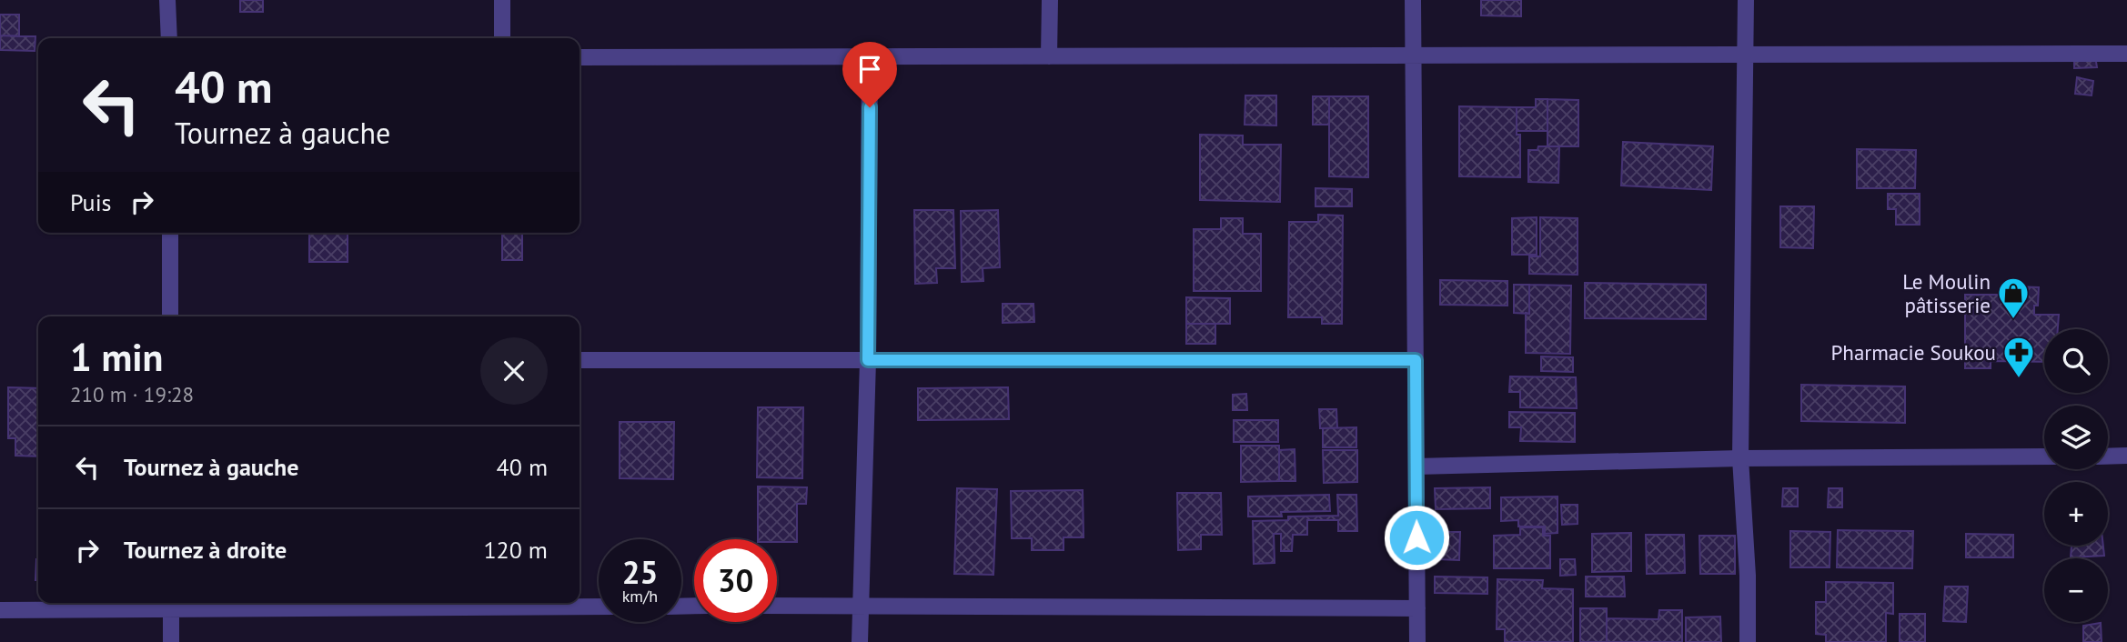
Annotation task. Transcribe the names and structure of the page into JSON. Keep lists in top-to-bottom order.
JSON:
{
  "places": {
    "shop": ["Le Moulin pâtisserie"],
    "pharmacy": ["Pharmacie Soukou"]
  },
  "page": {
    "turn": ["40 m", "Tournez à gauche"],
    "then": "Puis",
    "heading": ["1 min", "210 m · 19:28"],
    "map_buttons": ["+", "−"],
    "list": [
      {
        "name": "Tournez à gauche",
        "value": "40 m"
      },
      {
        "name": "Tournez à droite",
        "value": "120 m"
      }
    ],
    "speed": "25 km/h",
    "limit": "30"
  }
}
